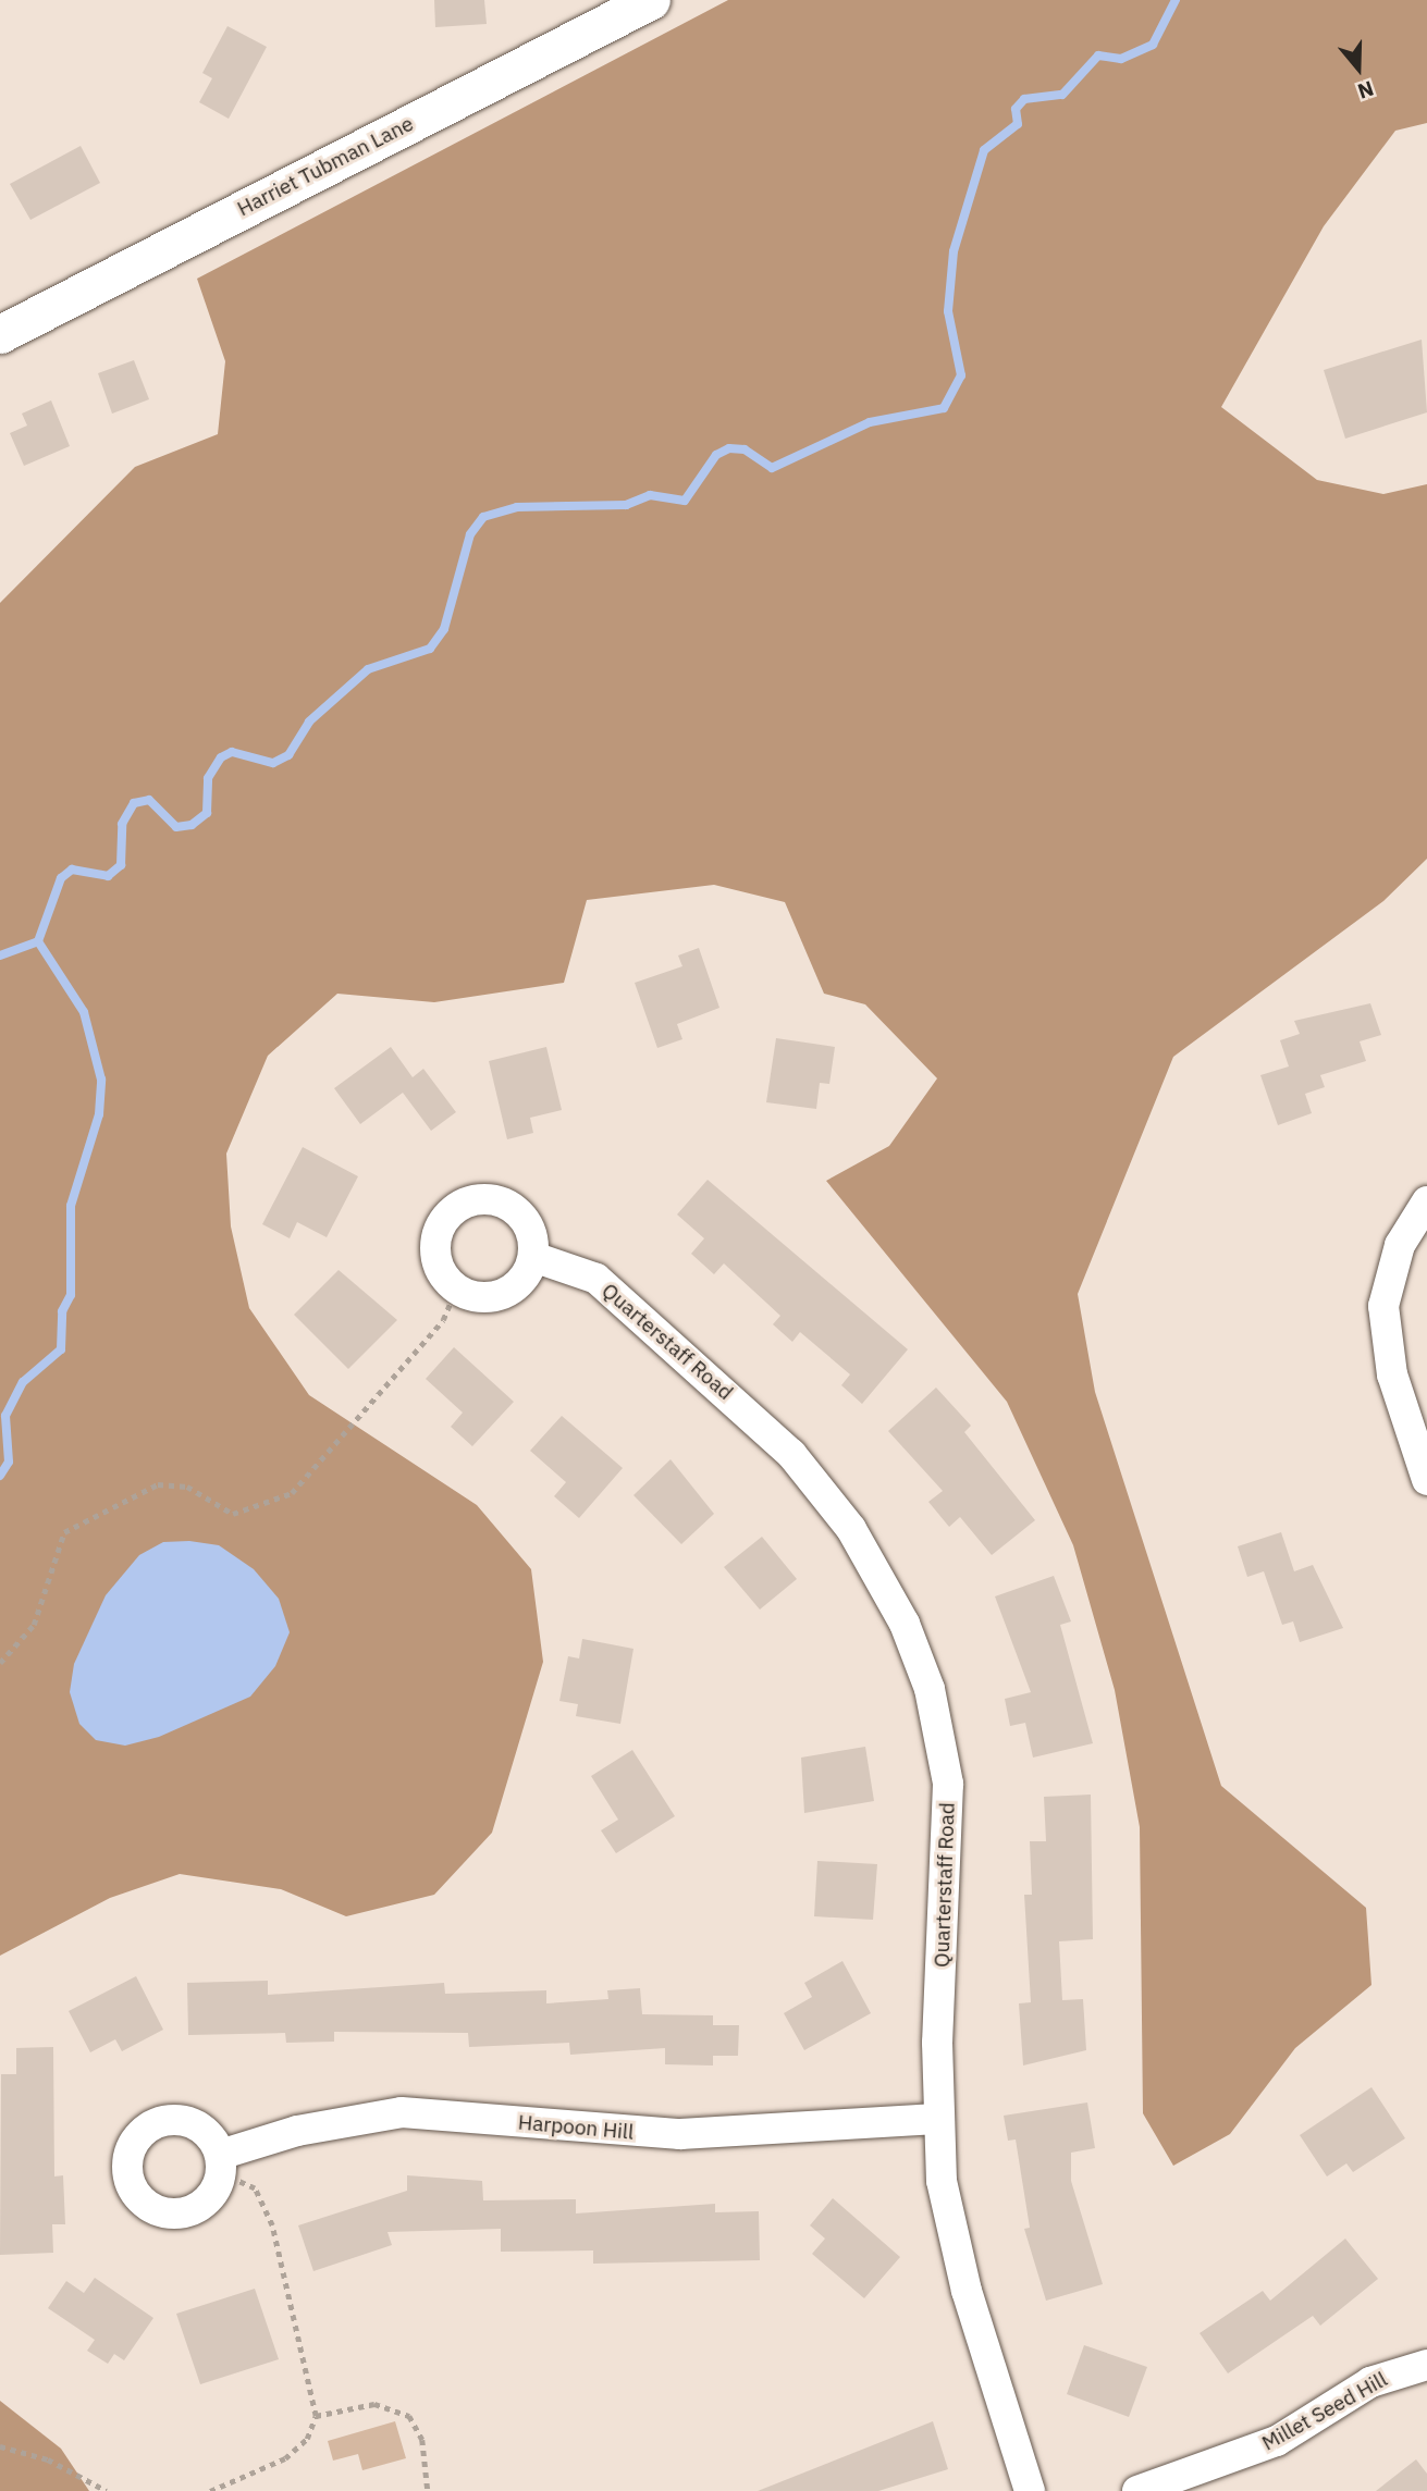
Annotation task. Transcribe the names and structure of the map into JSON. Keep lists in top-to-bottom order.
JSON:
{
  "streets": {
    "street": [
      "Harriet Tubman Lane",
      "Quarterstaff Road",
      "Harpoon Hill",
      "Millet Seed Hill"
    ]
  },
  "crossings": [
    ["Quarterstaff Road", "Harpoon Hill"]
  ],
  "north": "bottom"
}
